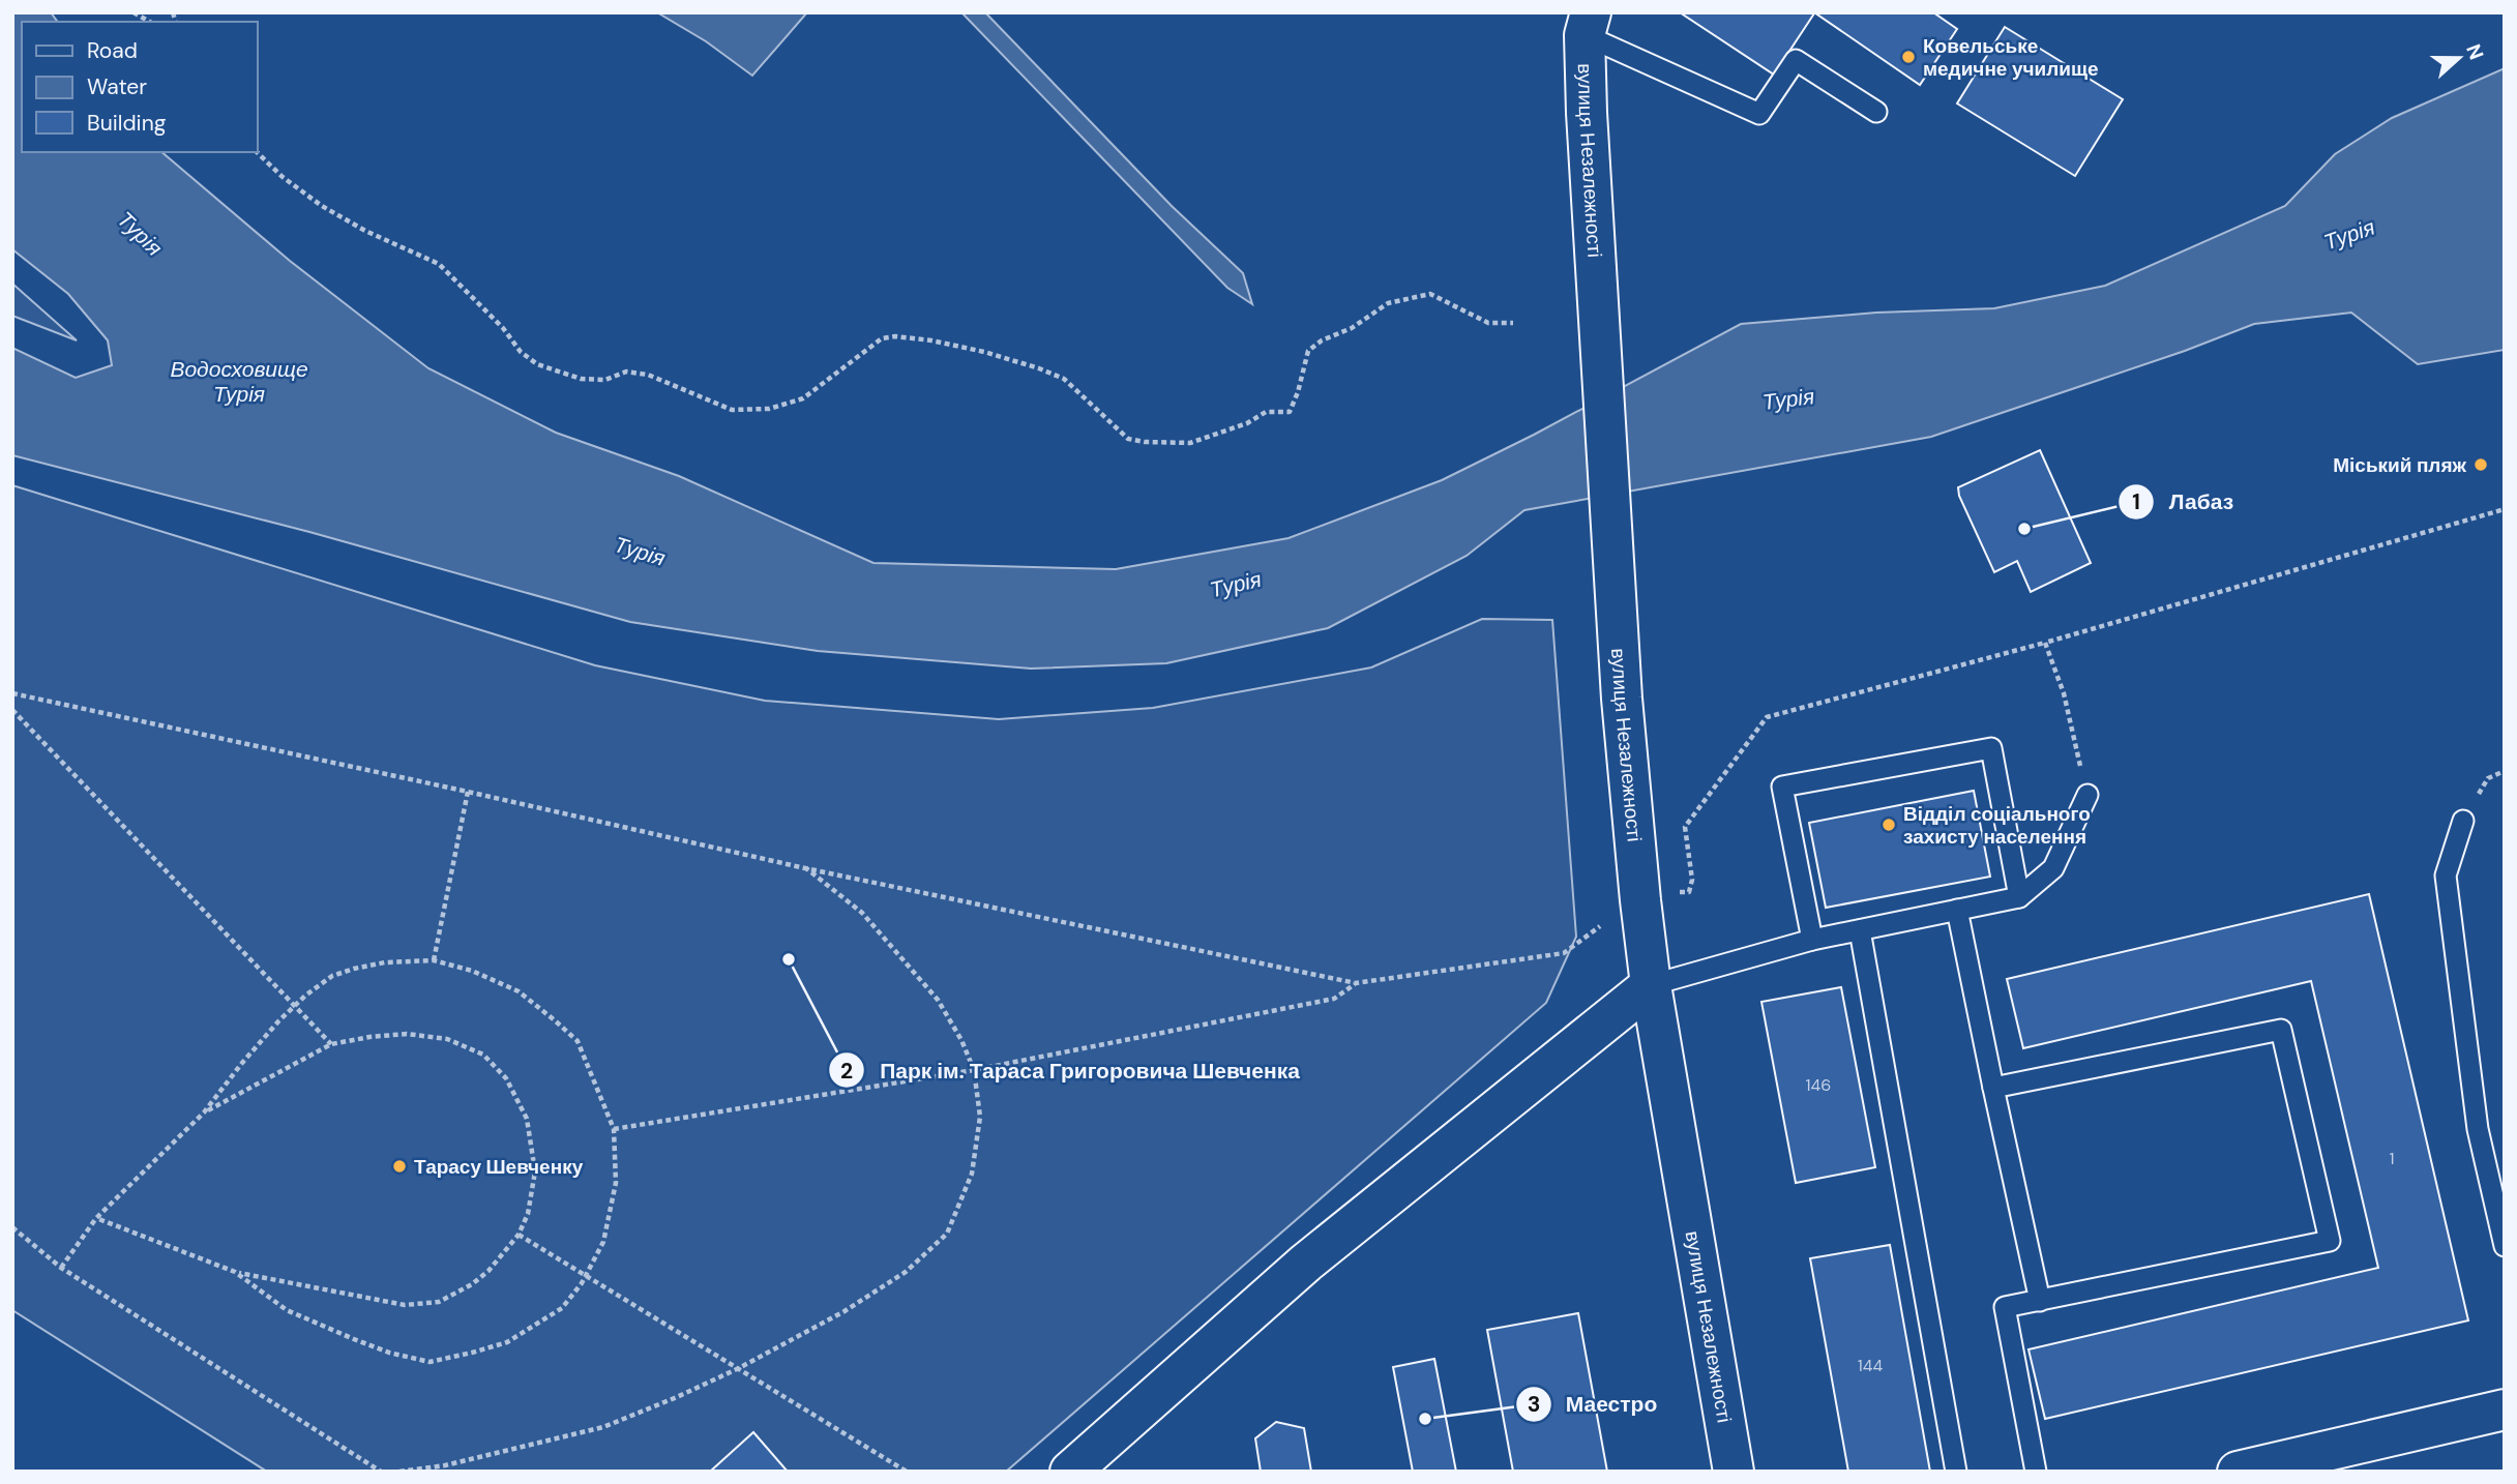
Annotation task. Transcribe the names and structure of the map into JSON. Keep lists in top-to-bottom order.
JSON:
{
  "streets": {
    "main road": ["вулиця Незалежності"]
  },
  "water": ["Турія", "Водосховище Турія"],
  "places": [
    "Ковельське медичне училище",
    "Міський пляж",
    "Лабаз",
    "Відділ соціального захисту населення",
    "Парк ім. Тараса Григоровича Шевченка",
    "Тарасу Шевченку",
    "Маестро"
  ],
  "house_numbers": ["146", "1", "144"],
  "legend": ["Road", "Water", "Building"],
  "north": "right"
}
